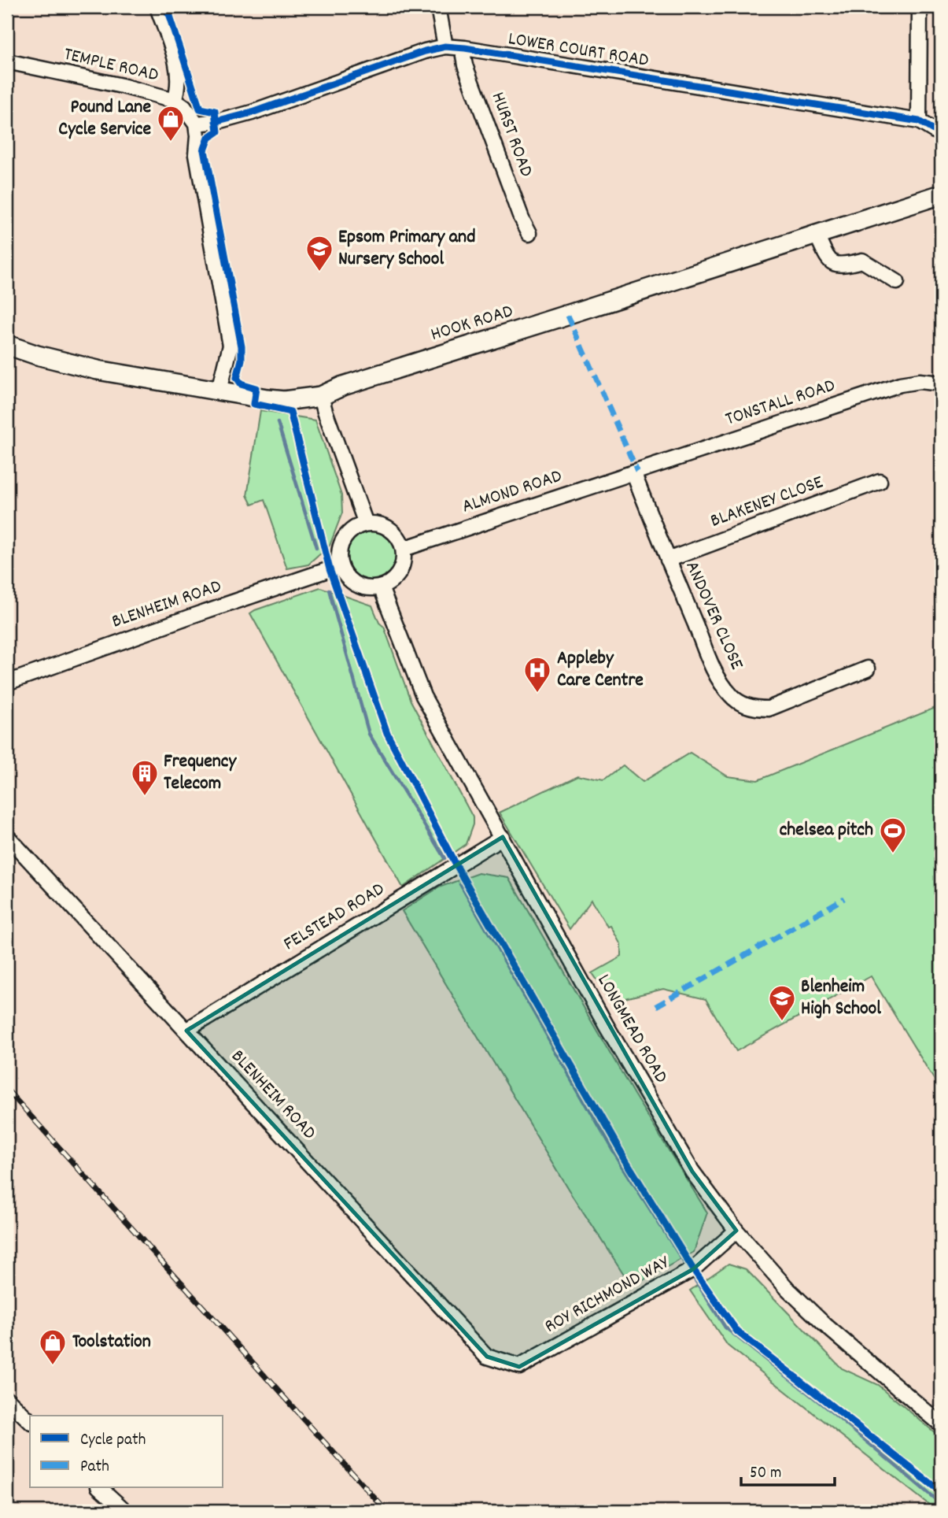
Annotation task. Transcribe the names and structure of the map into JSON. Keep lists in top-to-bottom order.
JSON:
{
  "streets": {
    "main road": ["HOOK ROAD"],
    "street": [
      "LOWER COURT ROAD",
      "TEMPLE ROAD",
      "HURST ROAD",
      "TONSTALL ROAD",
      "ALMOND ROAD",
      "BLAKENEY CLOSE",
      "BLENHEIM ROAD",
      "ANDOVER CLOSE",
      "FELSTEAD ROAD",
      "LONGMEAD ROAD",
      "ROY RICHMOND WAY"
    ]
  },
  "crossings": [
    ["LOWER COURT ROAD", "TEMPLE ROAD"],
    ["LOWER COURT ROAD", "HURST ROAD"],
    ["TONSTALL ROAD", "ALMOND ROAD"],
    ["TONSTALL ROAD", "ANDOVER CLOSE"],
    ["ALMOND ROAD", "BLENHEIM ROAD"],
    ["ALMOND ROAD", "ANDOVER CLOSE"],
    ["ALMOND ROAD", "LONGMEAD ROAD"],
    ["BLAKENEY CLOSE", "ANDOVER CLOSE"],
    ["BLENHEIM ROAD", "FELSTEAD ROAD"],
    ["BLENHEIM ROAD", "LONGMEAD ROAD"],
    ["BLENHEIM ROAD", "ROY RICHMOND WAY"],
    ["FELSTEAD ROAD", "LONGMEAD ROAD"],
    ["LONGMEAD ROAD", "ROY RICHMOND WAY"]
  ],
  "places": {
    "shop": ["Pound Lane Cycle Service", "Toolstation"],
    "school or university": ["Epsom Primary and Nursery School", "Blenheim High School"],
    "hospital": ["Appleby Care Centre"],
    "building": ["Frequency Telecom"],
    "sports": ["chelsea pitch"]
  },
  "legend": ["Cycle path", "Path"],
  "scale_bar": "50 m"
}
